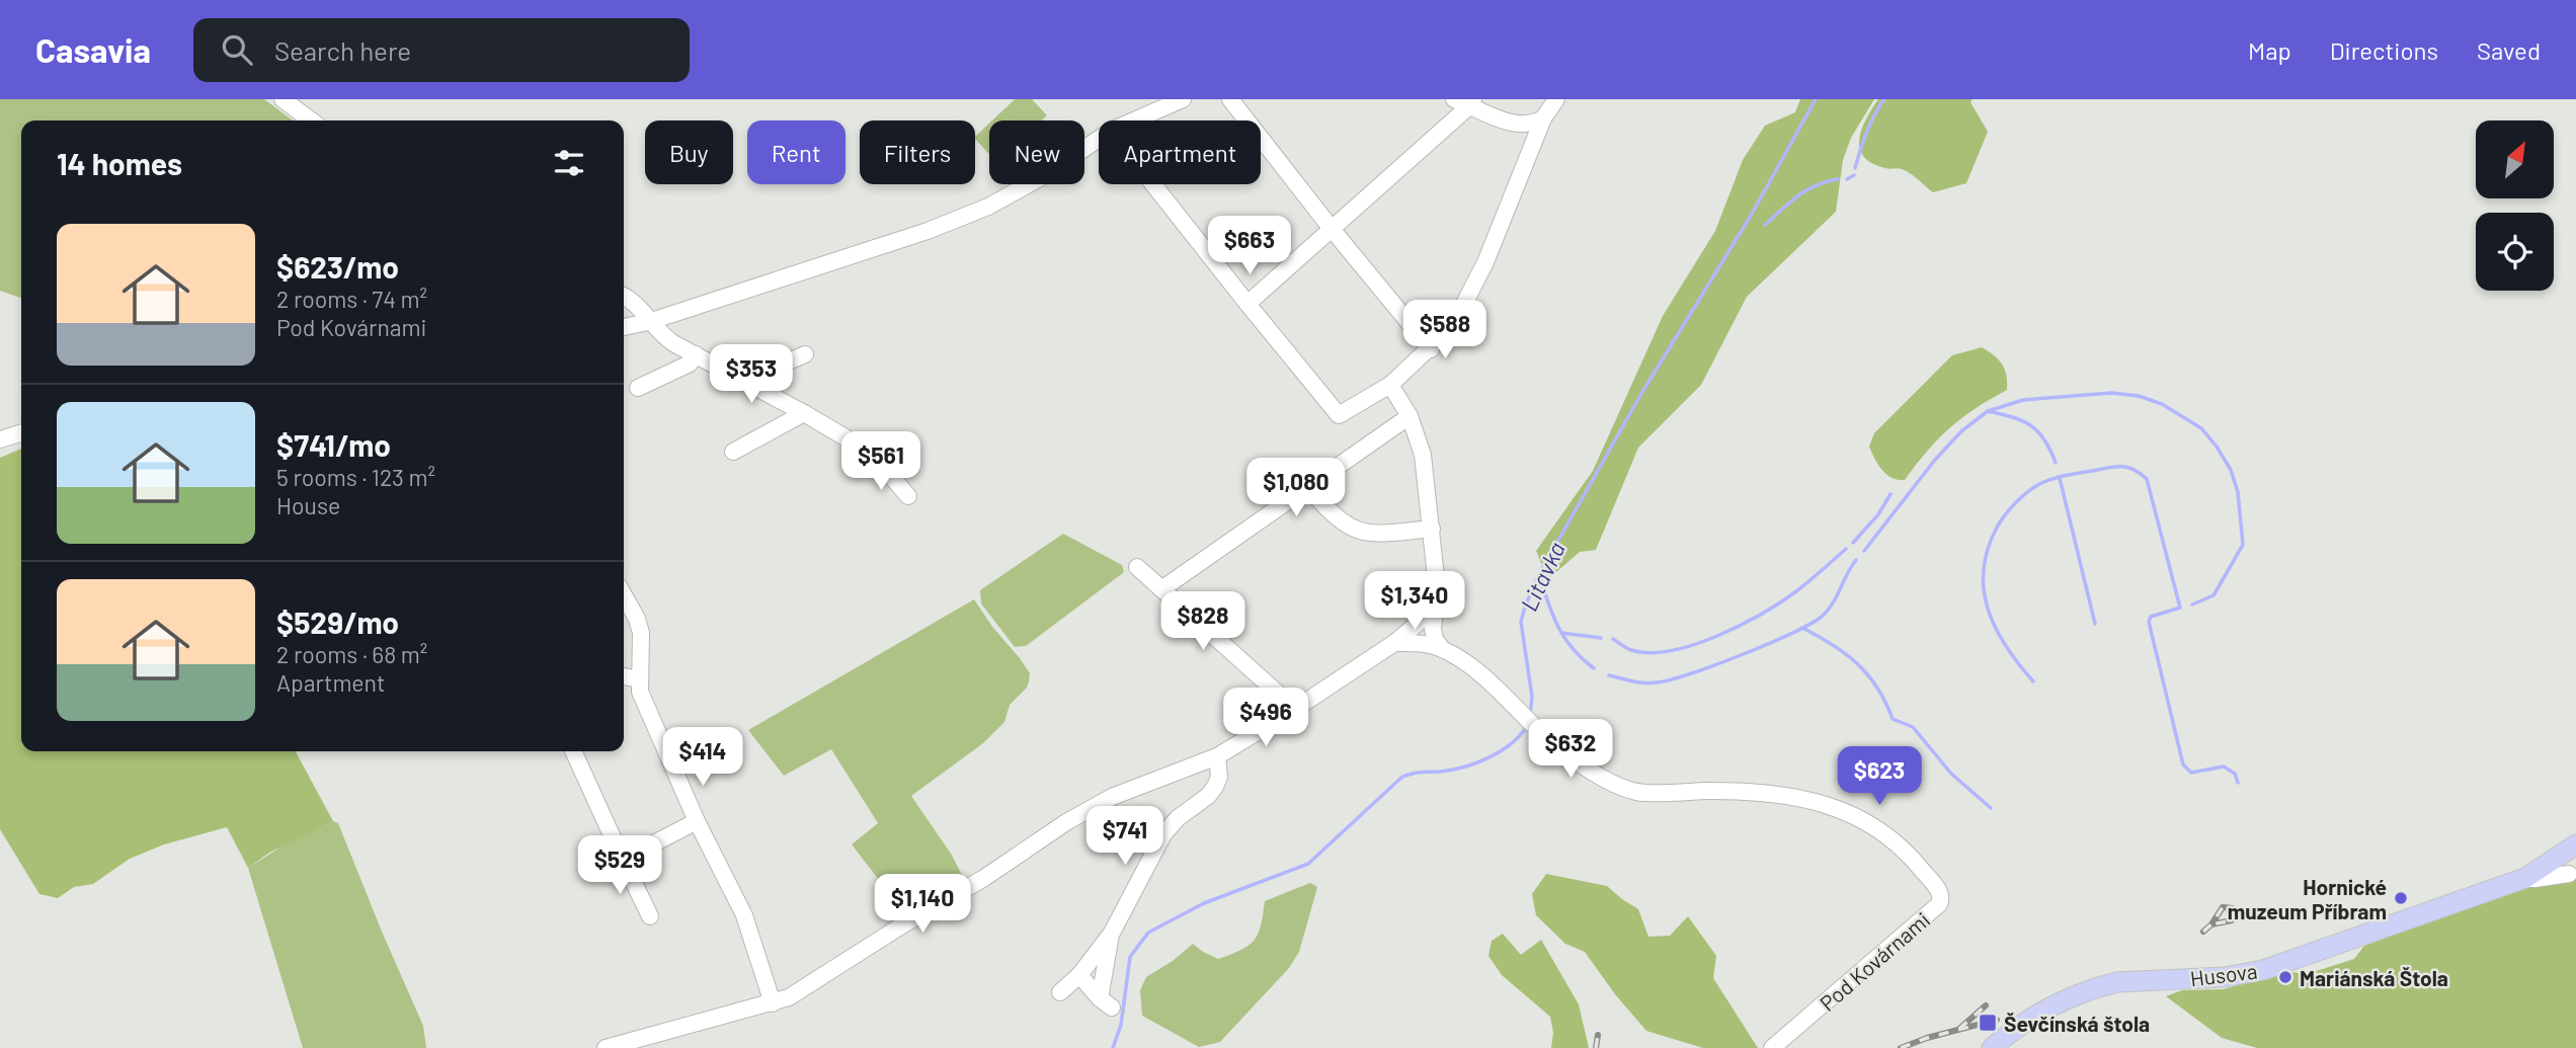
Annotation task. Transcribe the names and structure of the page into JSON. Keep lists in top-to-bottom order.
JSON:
{
  "streets": {
    "main road": ["Husova"],
    "street": ["Pod Kovárnami"]
  },
  "water": ["Litavka"],
  "places": {
    "other": ["Hornické muzeum Příbram", "Mariánská Štola"],
    "transit": ["Ševčínská štola"]
  },
  "north": "top right",
  "page": {
    "header": "Casavia",
    "search": "Search here",
    "nav": ["Map", "Directions", "Saved"],
    "chip": [
      "Buy",
      "Rent",
      "Filters",
      "New",
      "Apartment"
    ],
    "heading": "14 homes",
    "list": [
      {
        "name": "$623/mo",
        "note": "2 rooms · 74 m² · Pod Kovárnami"
      },
      {
        "name": "$741/mo",
        "note": "5 rooms · 123 m² · House"
      },
      {
        "name": "$529/mo",
        "note": "2 rooms · 68 m² · Apartment"
      }
    ],
    "price": [
      "$663",
      "$588",
      "$353",
      "$561",
      "$1,080",
      "$1,340",
      "$828",
      "$496",
      "$632",
      "$414",
      "$623",
      "$741",
      "$529",
      "$1,140"
    ]
  }
}
